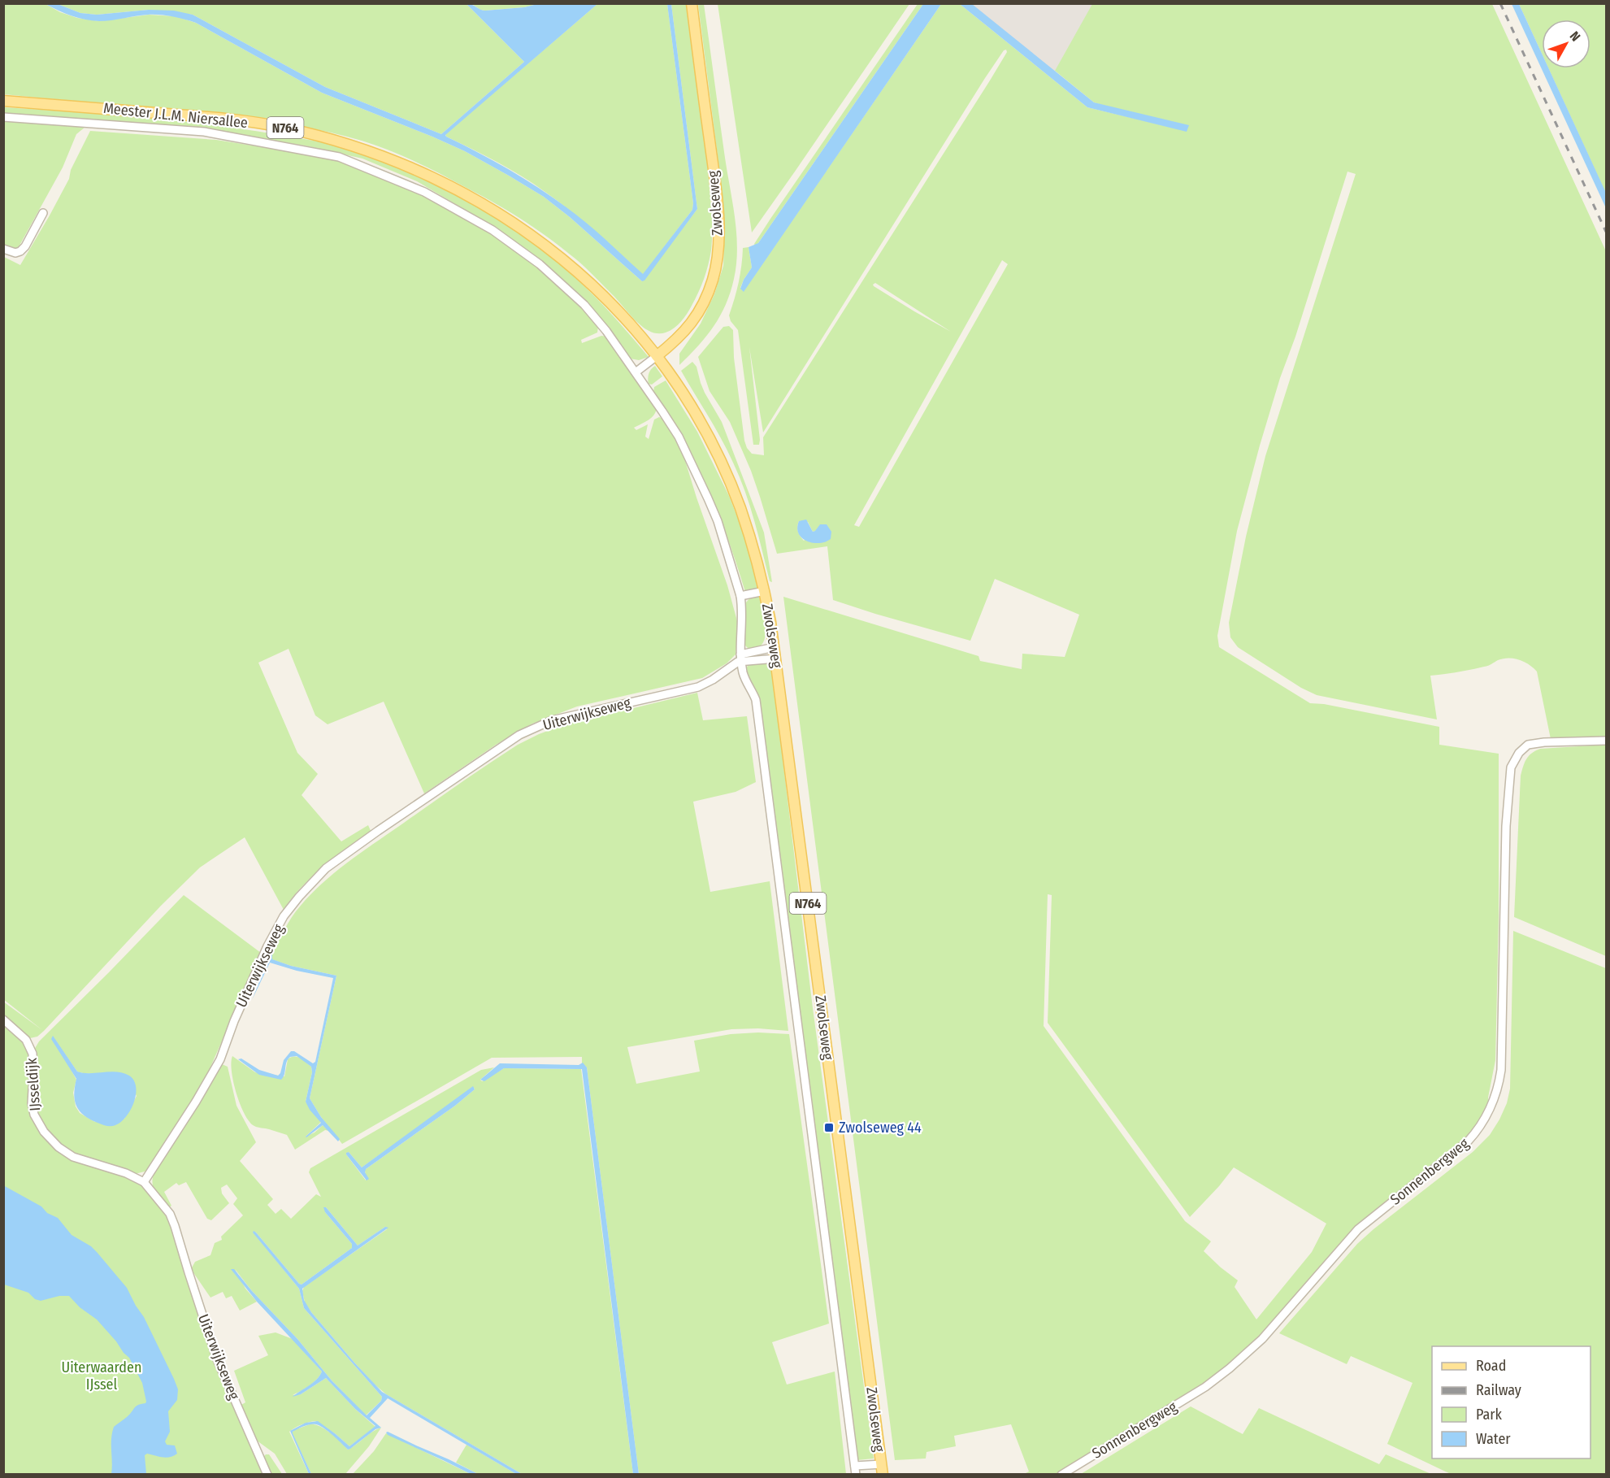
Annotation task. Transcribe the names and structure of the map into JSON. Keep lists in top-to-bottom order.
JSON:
{
  "streets": {
    "main road": ["Meester J.L.M. Niersallee", "N764", "Zwolseweg"],
    "street": ["Uiterwijkseweg", "IJsseldijk", "Sonnenbergweg"]
  },
  "crossings": [
    ["Meester J.L.M. Niersallee", "Zwolseweg"],
    ["Zwolseweg", "Uiterwijkseweg"],
    ["Uiterwijkseweg", "IJsseldijk"]
  ],
  "parks": ["Uiterwaarden IJssel"],
  "places": {
    "transit": ["Zwolseweg 44"]
  },
  "legend": [
    "Road",
    "Railway",
    "Park",
    "Water"
  ],
  "north": "top right"
}
